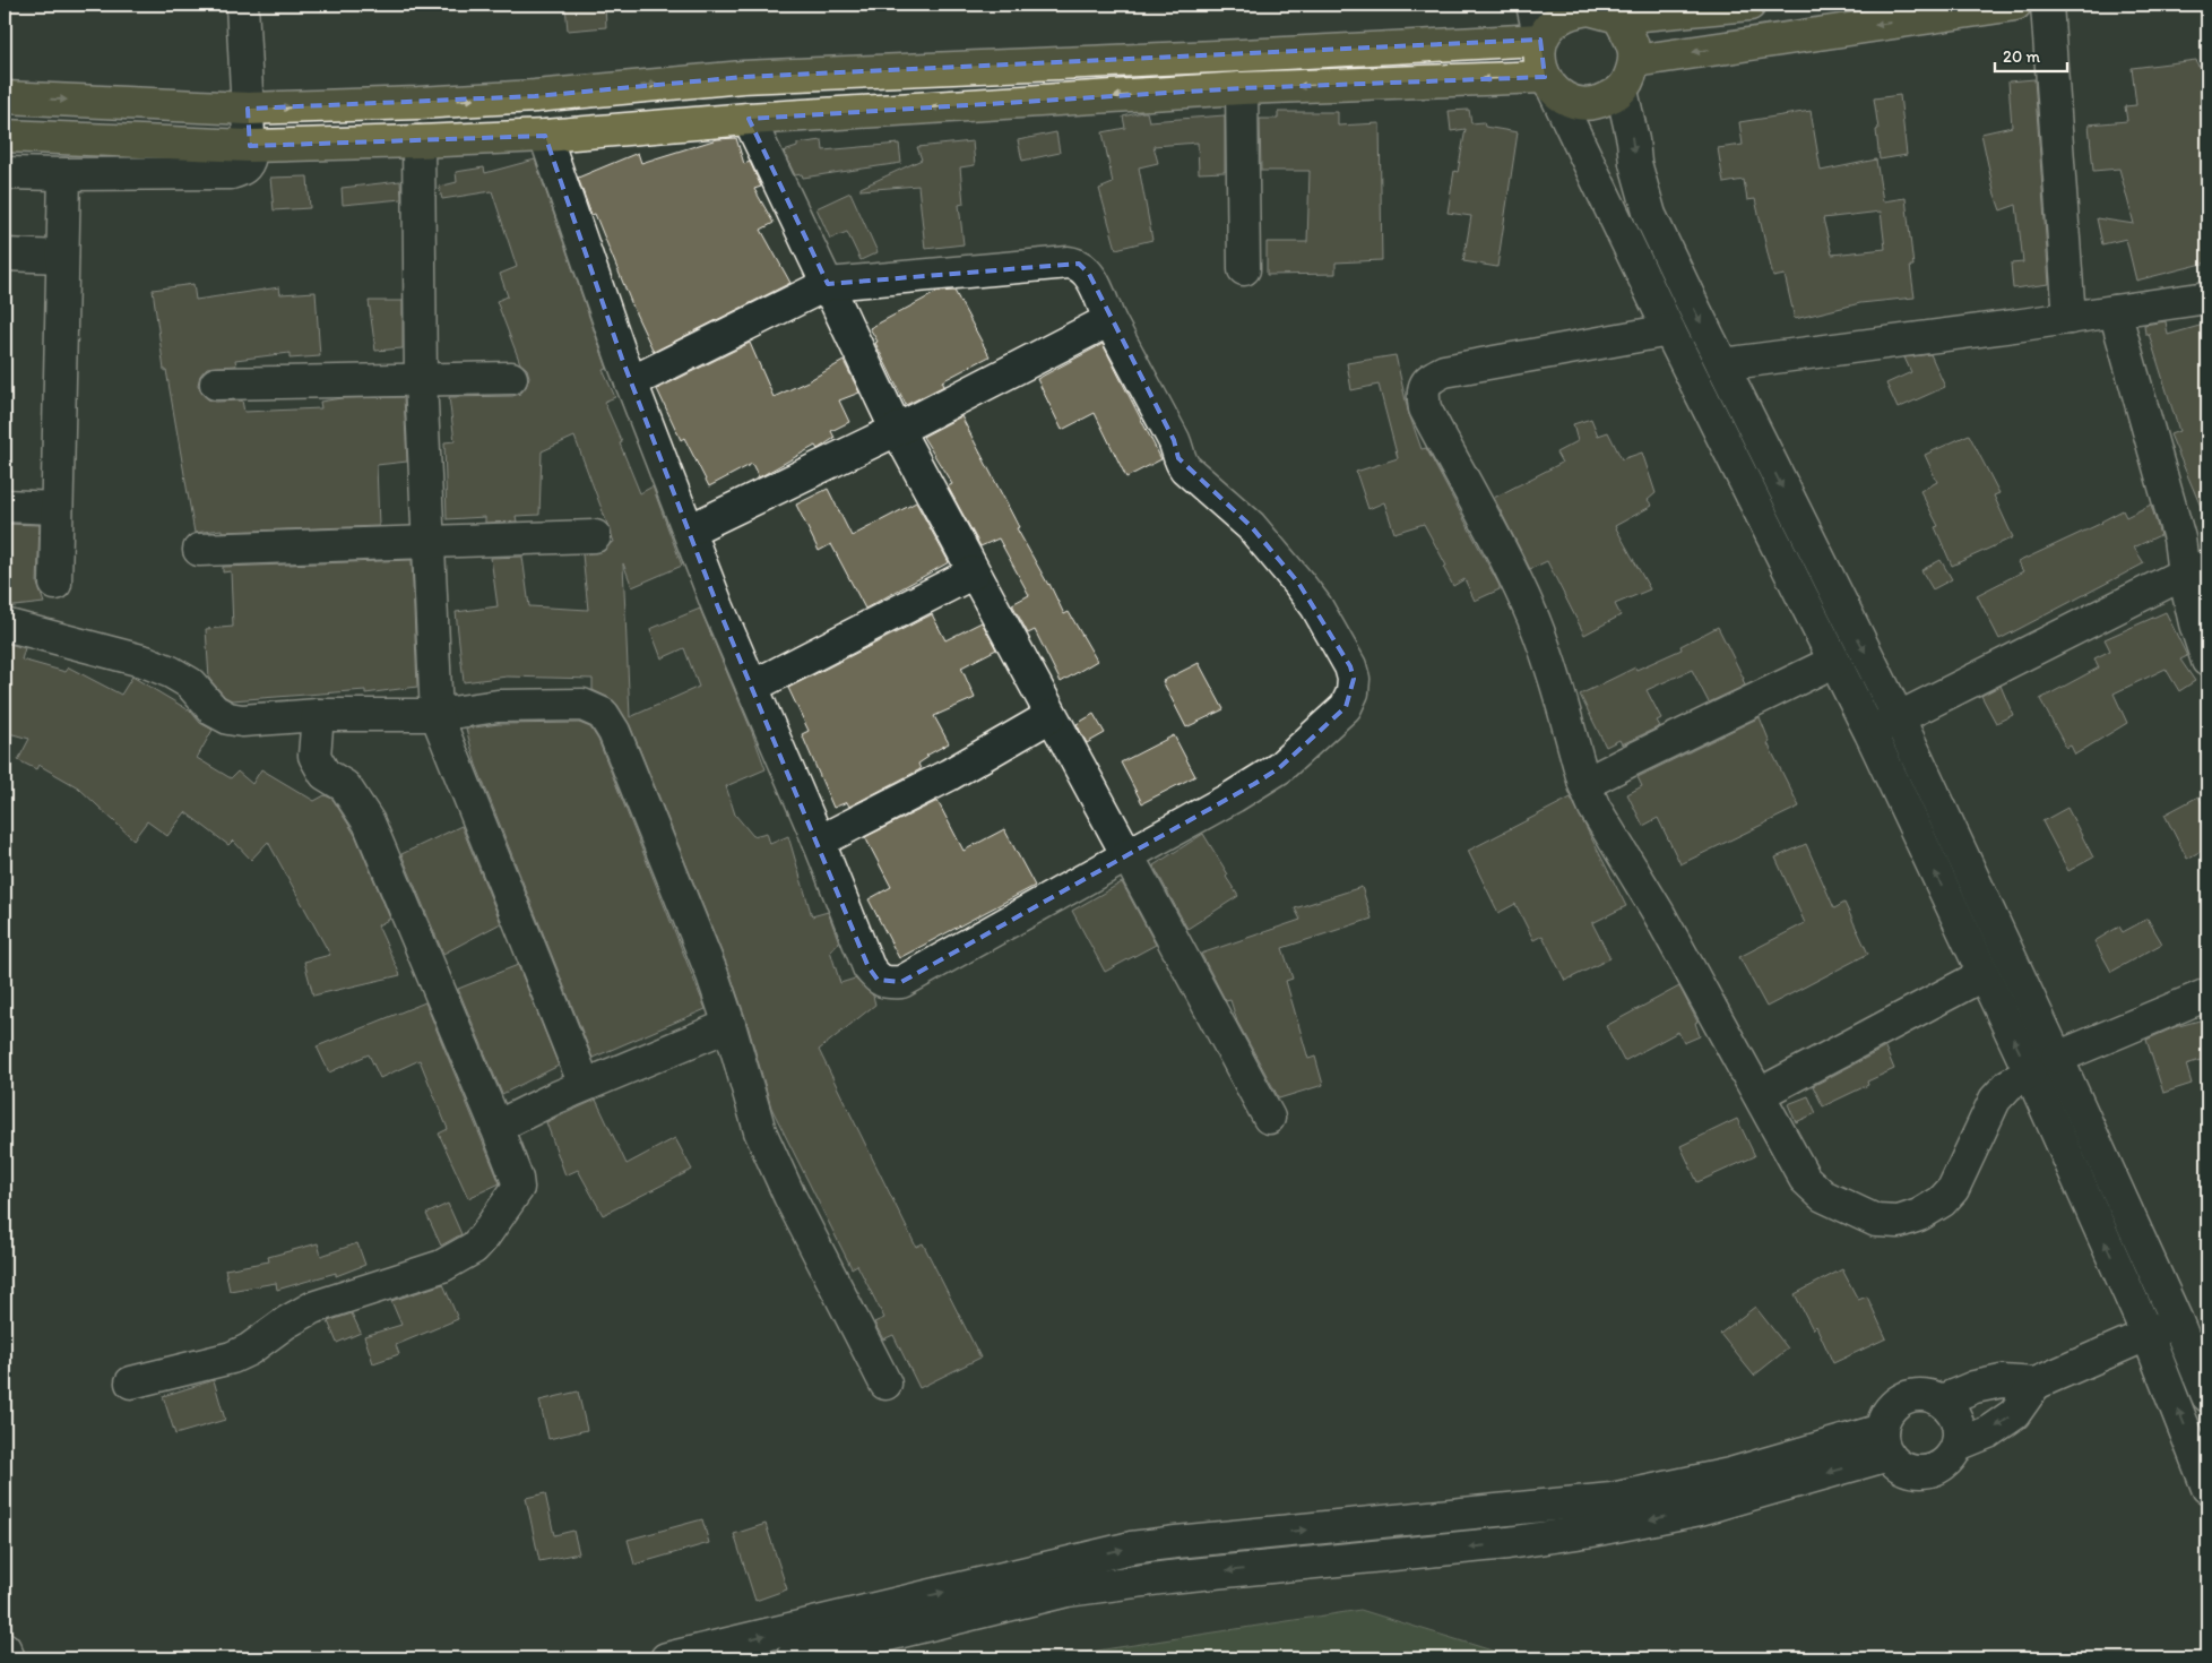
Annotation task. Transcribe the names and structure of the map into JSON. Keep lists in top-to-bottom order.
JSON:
{
  "scale_bar": "20 m"
}
